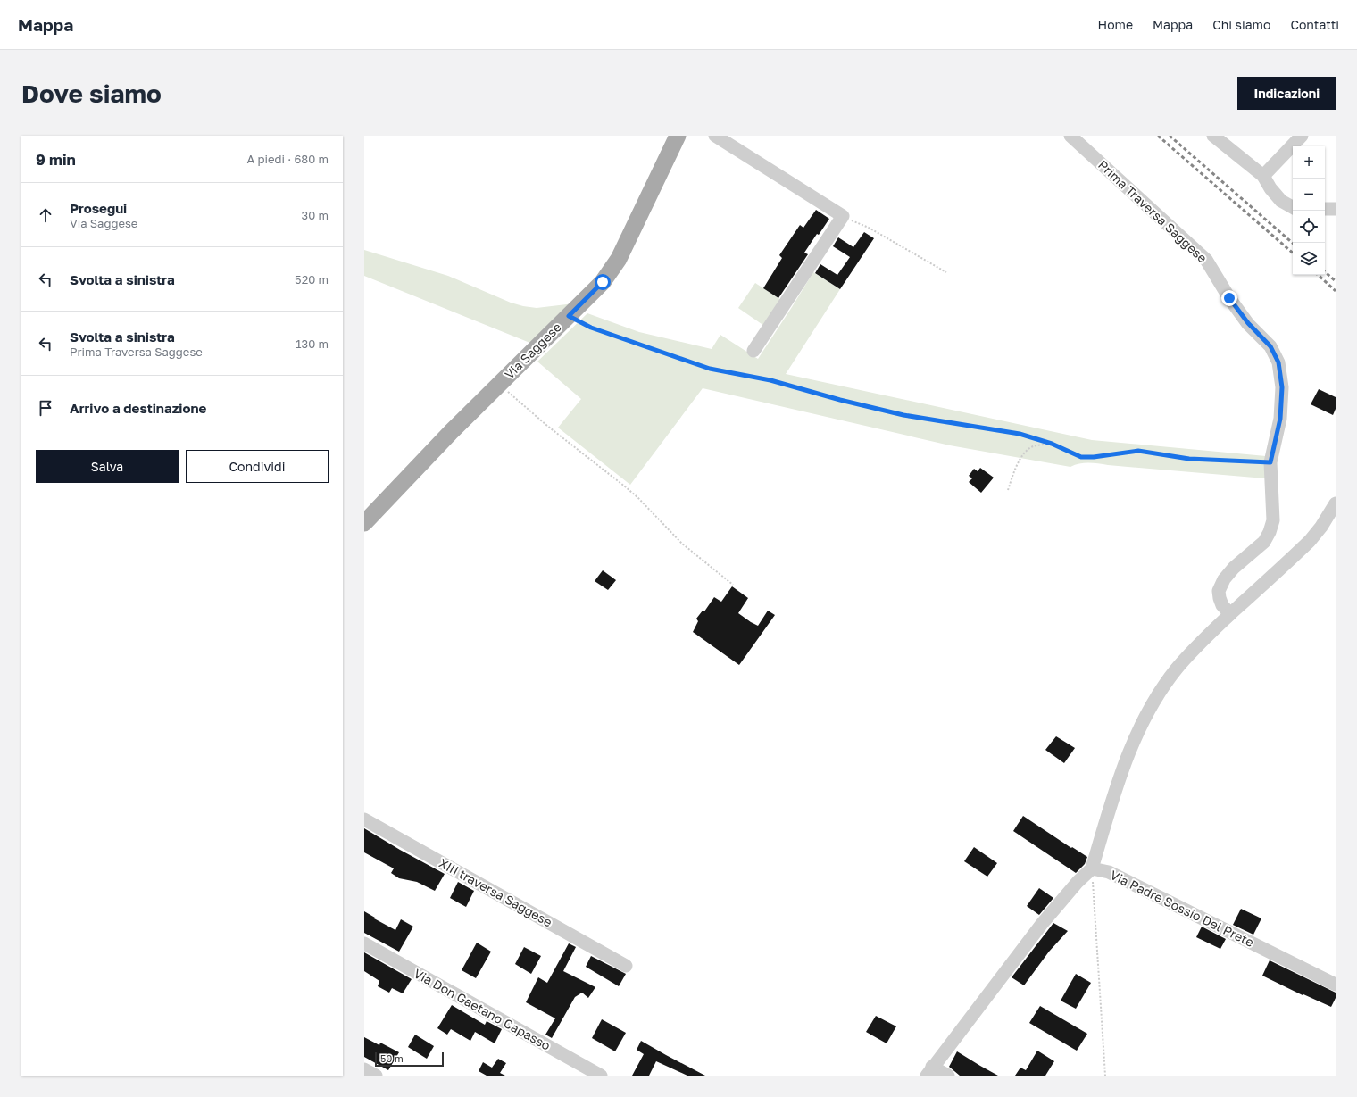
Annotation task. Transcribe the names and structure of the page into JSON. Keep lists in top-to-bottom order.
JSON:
{
  "streets": {
    "main road": ["Via Saggese"],
    "street": [
      "Prima Traversa Saggese",
      "XIII traversa Saggese",
      "Via Padre Sossio Del Prete",
      "Via Don Gaetano Capasso"
    ]
  },
  "scale_bar": "50 m",
  "page": {
    "header": "Mappa",
    "nav": [
      "Home",
      "Mappa",
      "Chi siamo",
      "Contatti"
    ],
    "buttons": [
      "Indicazioni",
      ["Salva", "Condividi"]
    ],
    "title": "Dove siamo",
    "heading": ["9 min", "A piedi · 680 m"],
    "map_buttons": ["+", "−"],
    "list": [
      ["Prosegui", "Via Saggese", "30 m"],
      ["Svolta a sinistra", "520 m"],
      ["Svolta a sinistra", "Prima Traversa Saggese", "130 m"],
      "Arrivo a destinazione"
    ],
    "scale": "50 m"
  }
}
